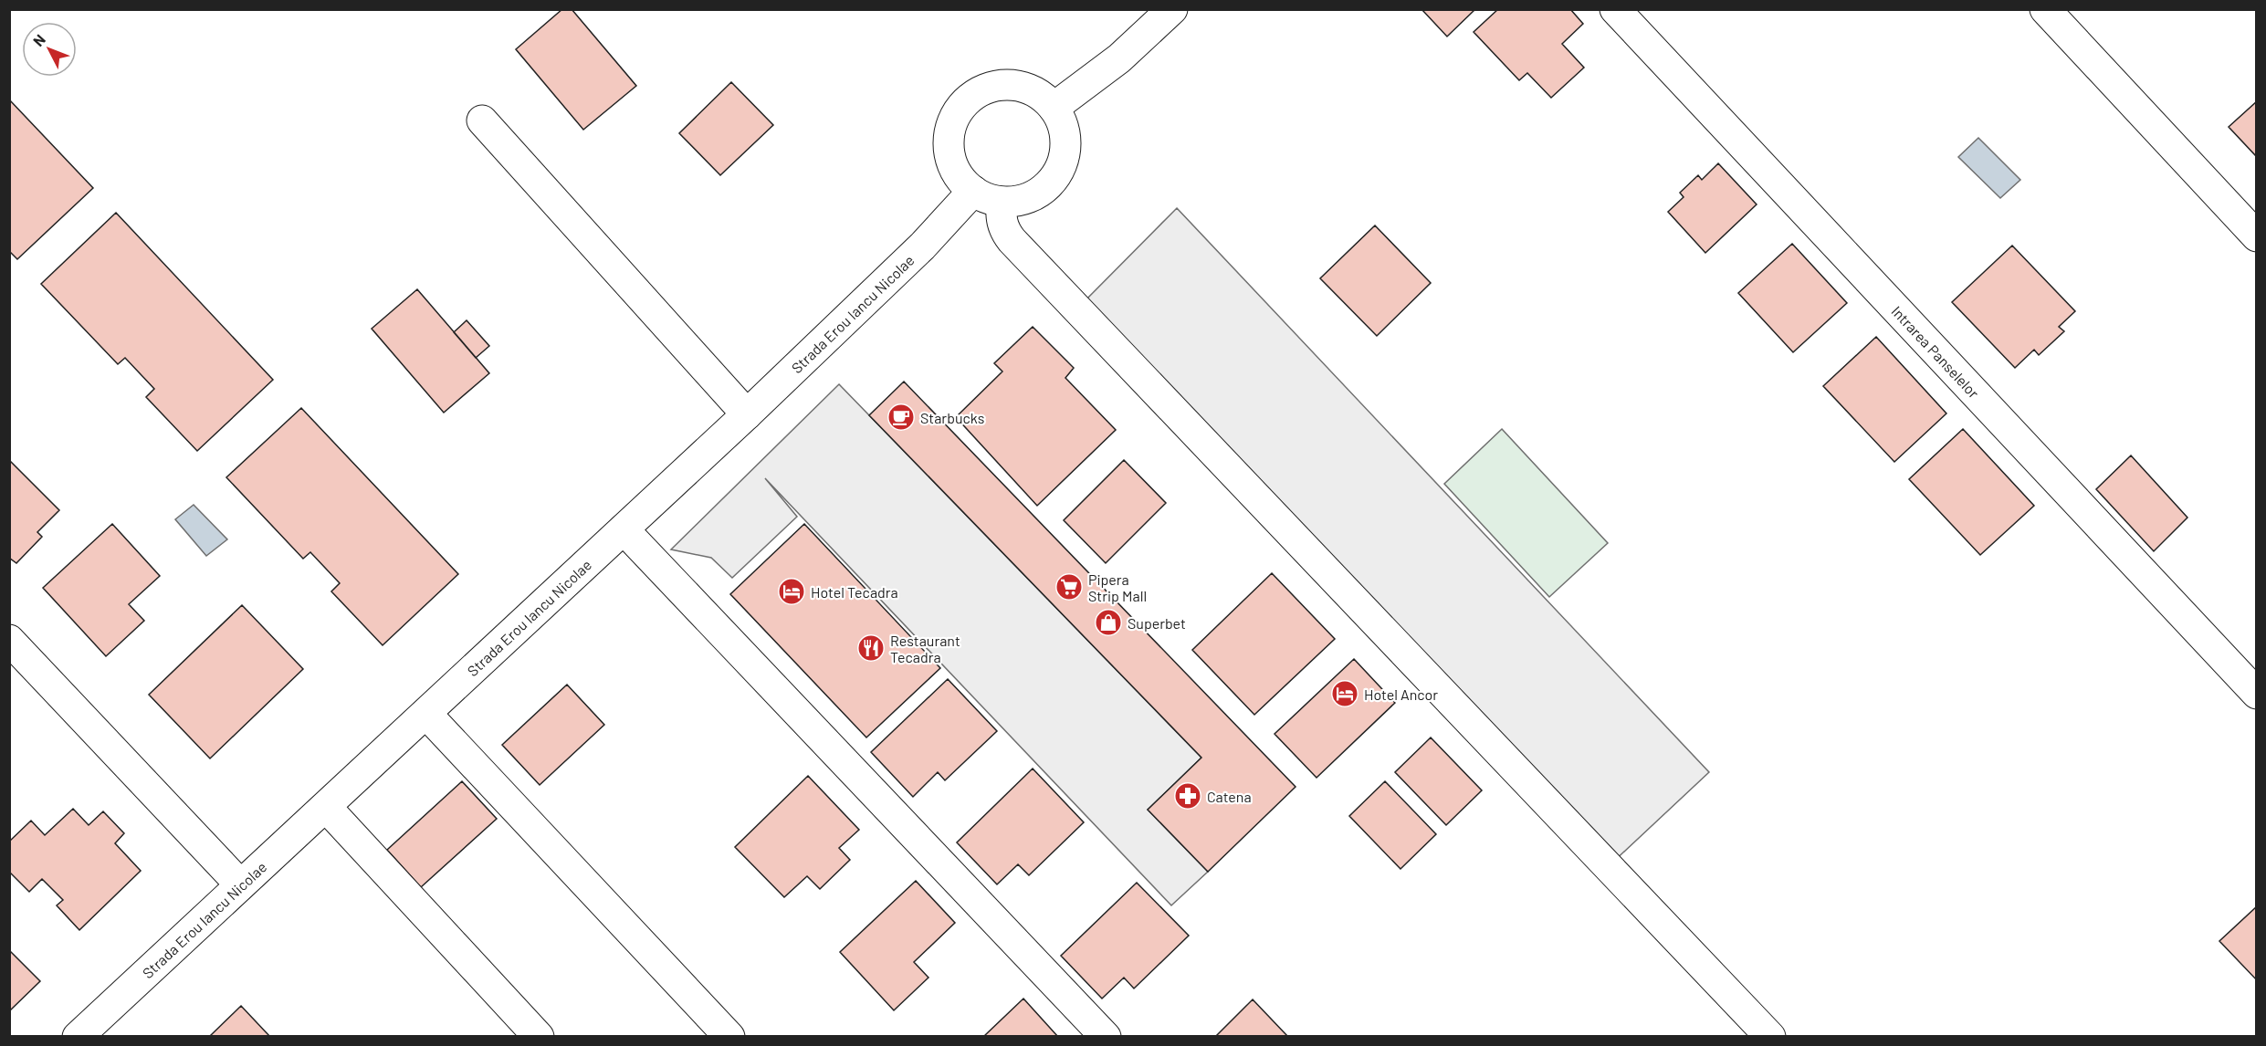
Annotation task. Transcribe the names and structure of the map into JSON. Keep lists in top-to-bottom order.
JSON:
{
  "streets": {
    "street": ["Strada Erou Iancu Nicolae", "Intrarea Panselelor"]
  },
  "places": {
    "cafe": ["Starbucks"],
    "supermarket": ["Pipera Strip Mall"],
    "hotel": ["Hotel Tecadra", "Hotel Ancor"],
    "shop": ["Superbet"],
    "restaurant": ["Restaurant Tecadra"],
    "pharmacy": ["Catena"]
  },
  "north": "top left"
}
